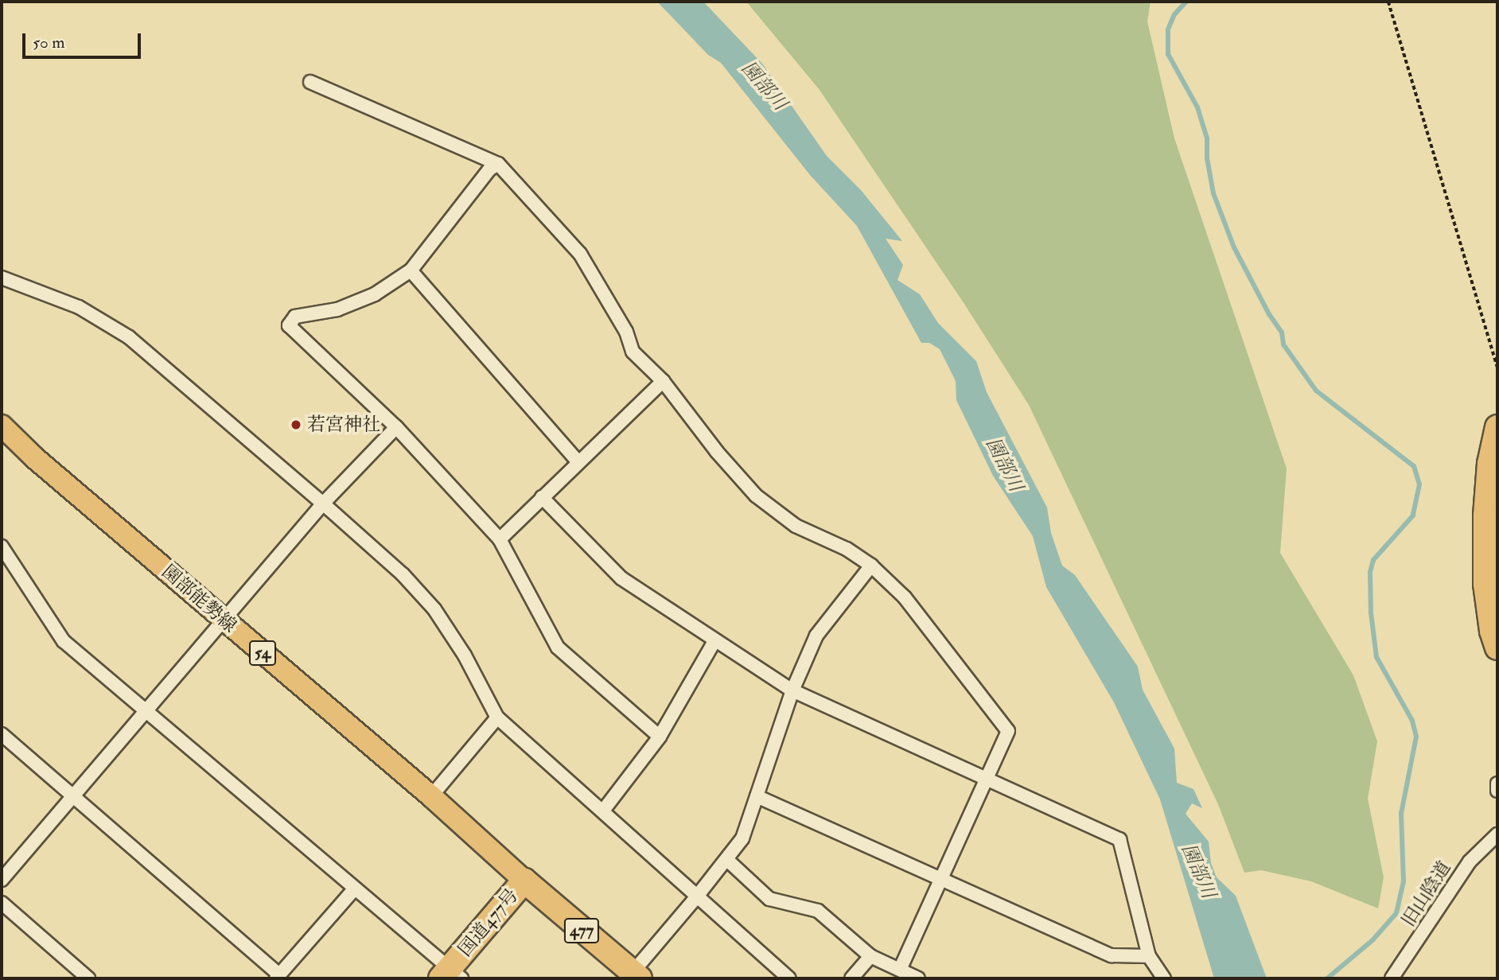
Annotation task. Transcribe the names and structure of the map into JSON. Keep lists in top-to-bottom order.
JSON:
{
  "streets": {
    "highway": ["国道477号", "477"],
    "main road": ["園部能勢線", "54"],
    "street": ["旧山陰道"]
  },
  "crossings": [
    ["園部能勢線", "国道477号"]
  ],
  "water": ["園部川"],
  "places": ["若宮神社"],
  "scale_bar": "50 m"
}
